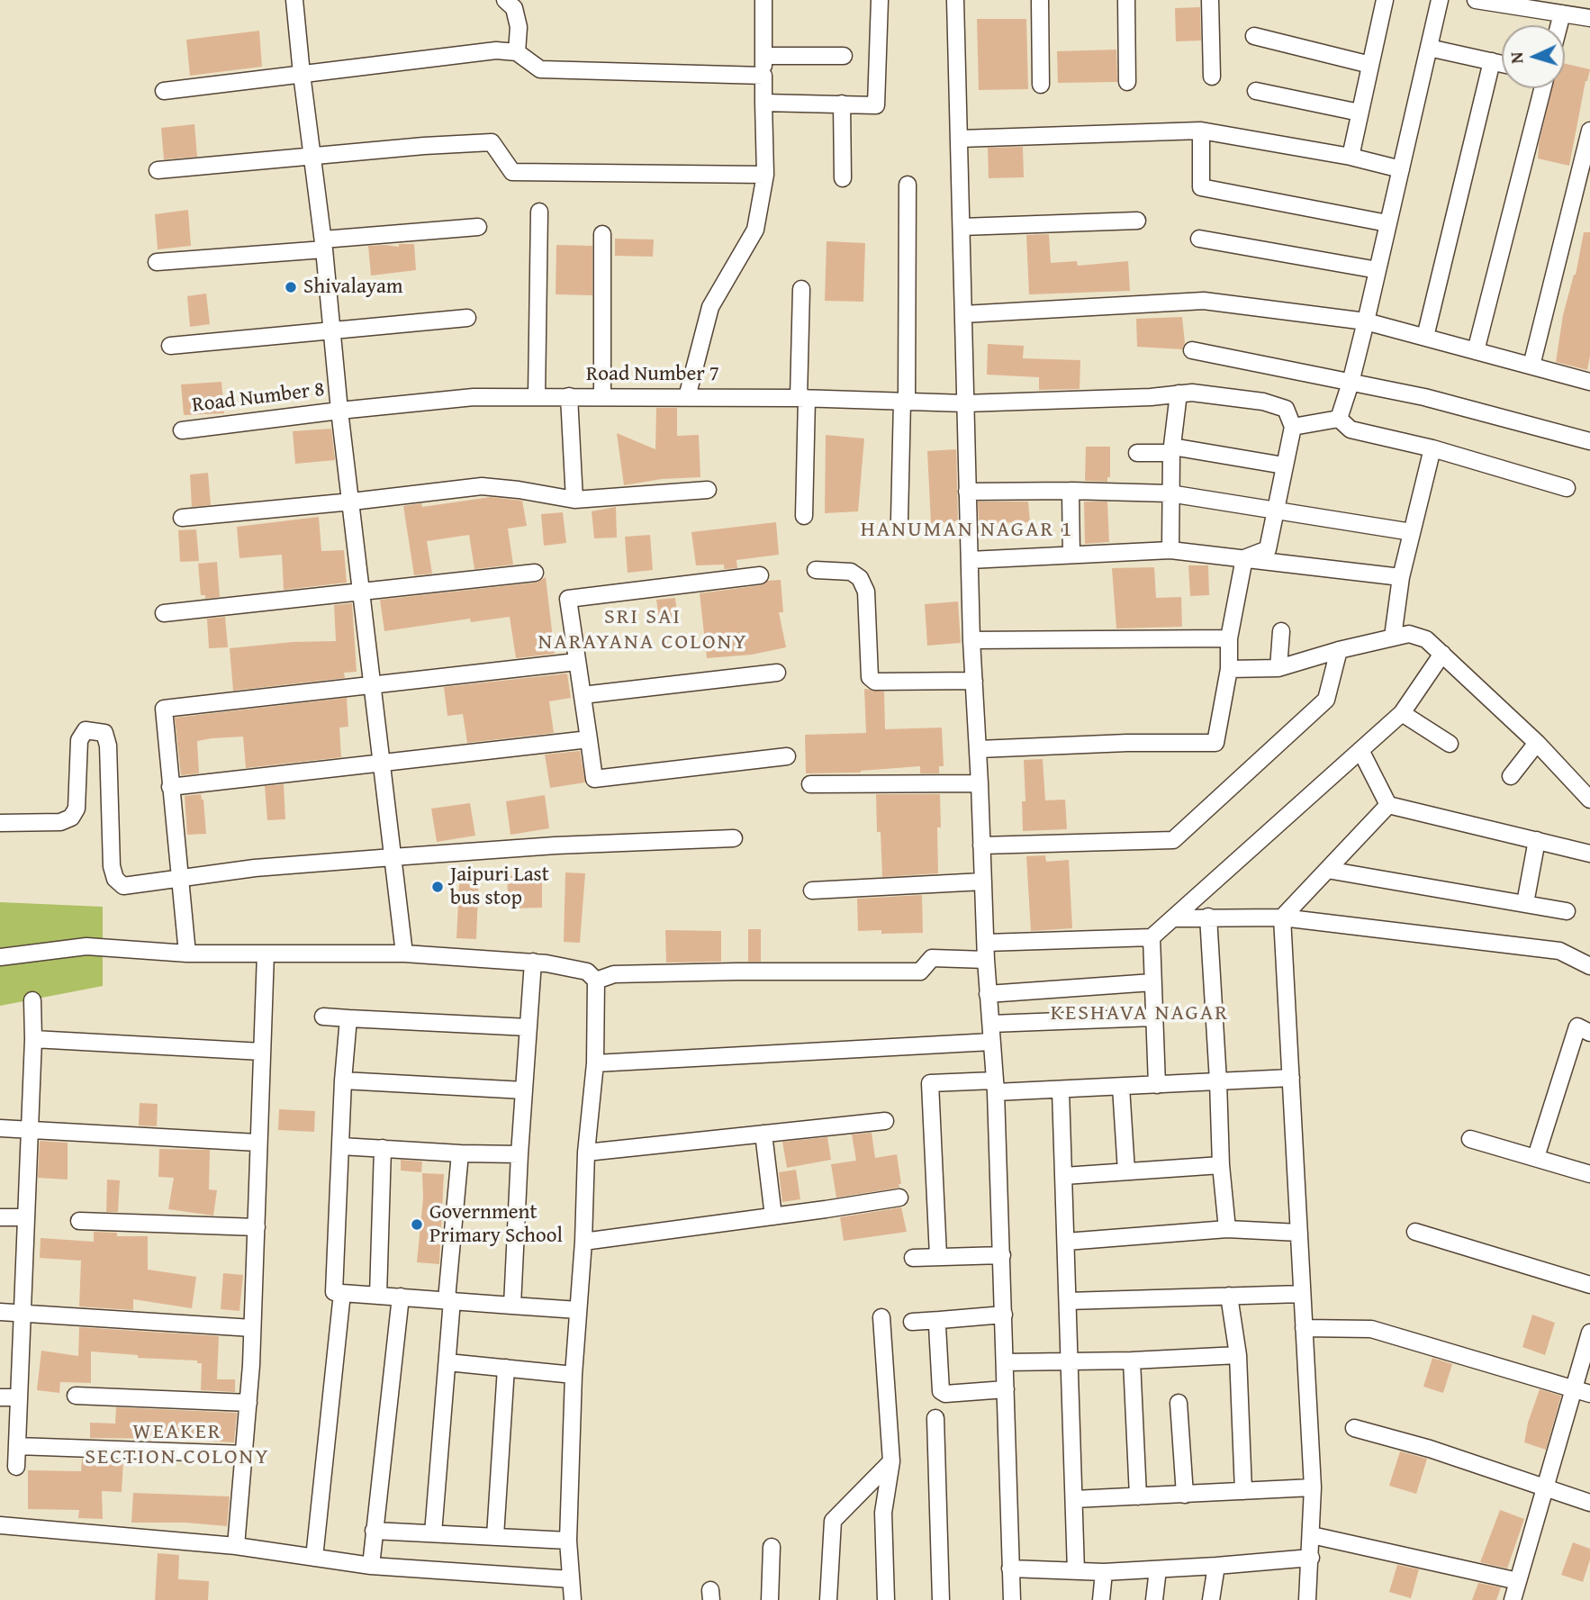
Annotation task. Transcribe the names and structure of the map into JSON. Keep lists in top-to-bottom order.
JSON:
{
  "streets": {
    "street": ["Road Number 7", "Road Number 8"]
  },
  "crossings": [
    ["Road Number 7", "Road Number 8"]
  ],
  "districts": [
    "HANUMAN NAGAR 1",
    "SRI SAI NARAYANA COLONY",
    "KESHAVA NAGAR",
    "WEAKER SECTION COLONY"
  ],
  "places": ["Shivalayam", "Jaipuri Last bus stop", "Government Primary School"],
  "north": "left"
}
